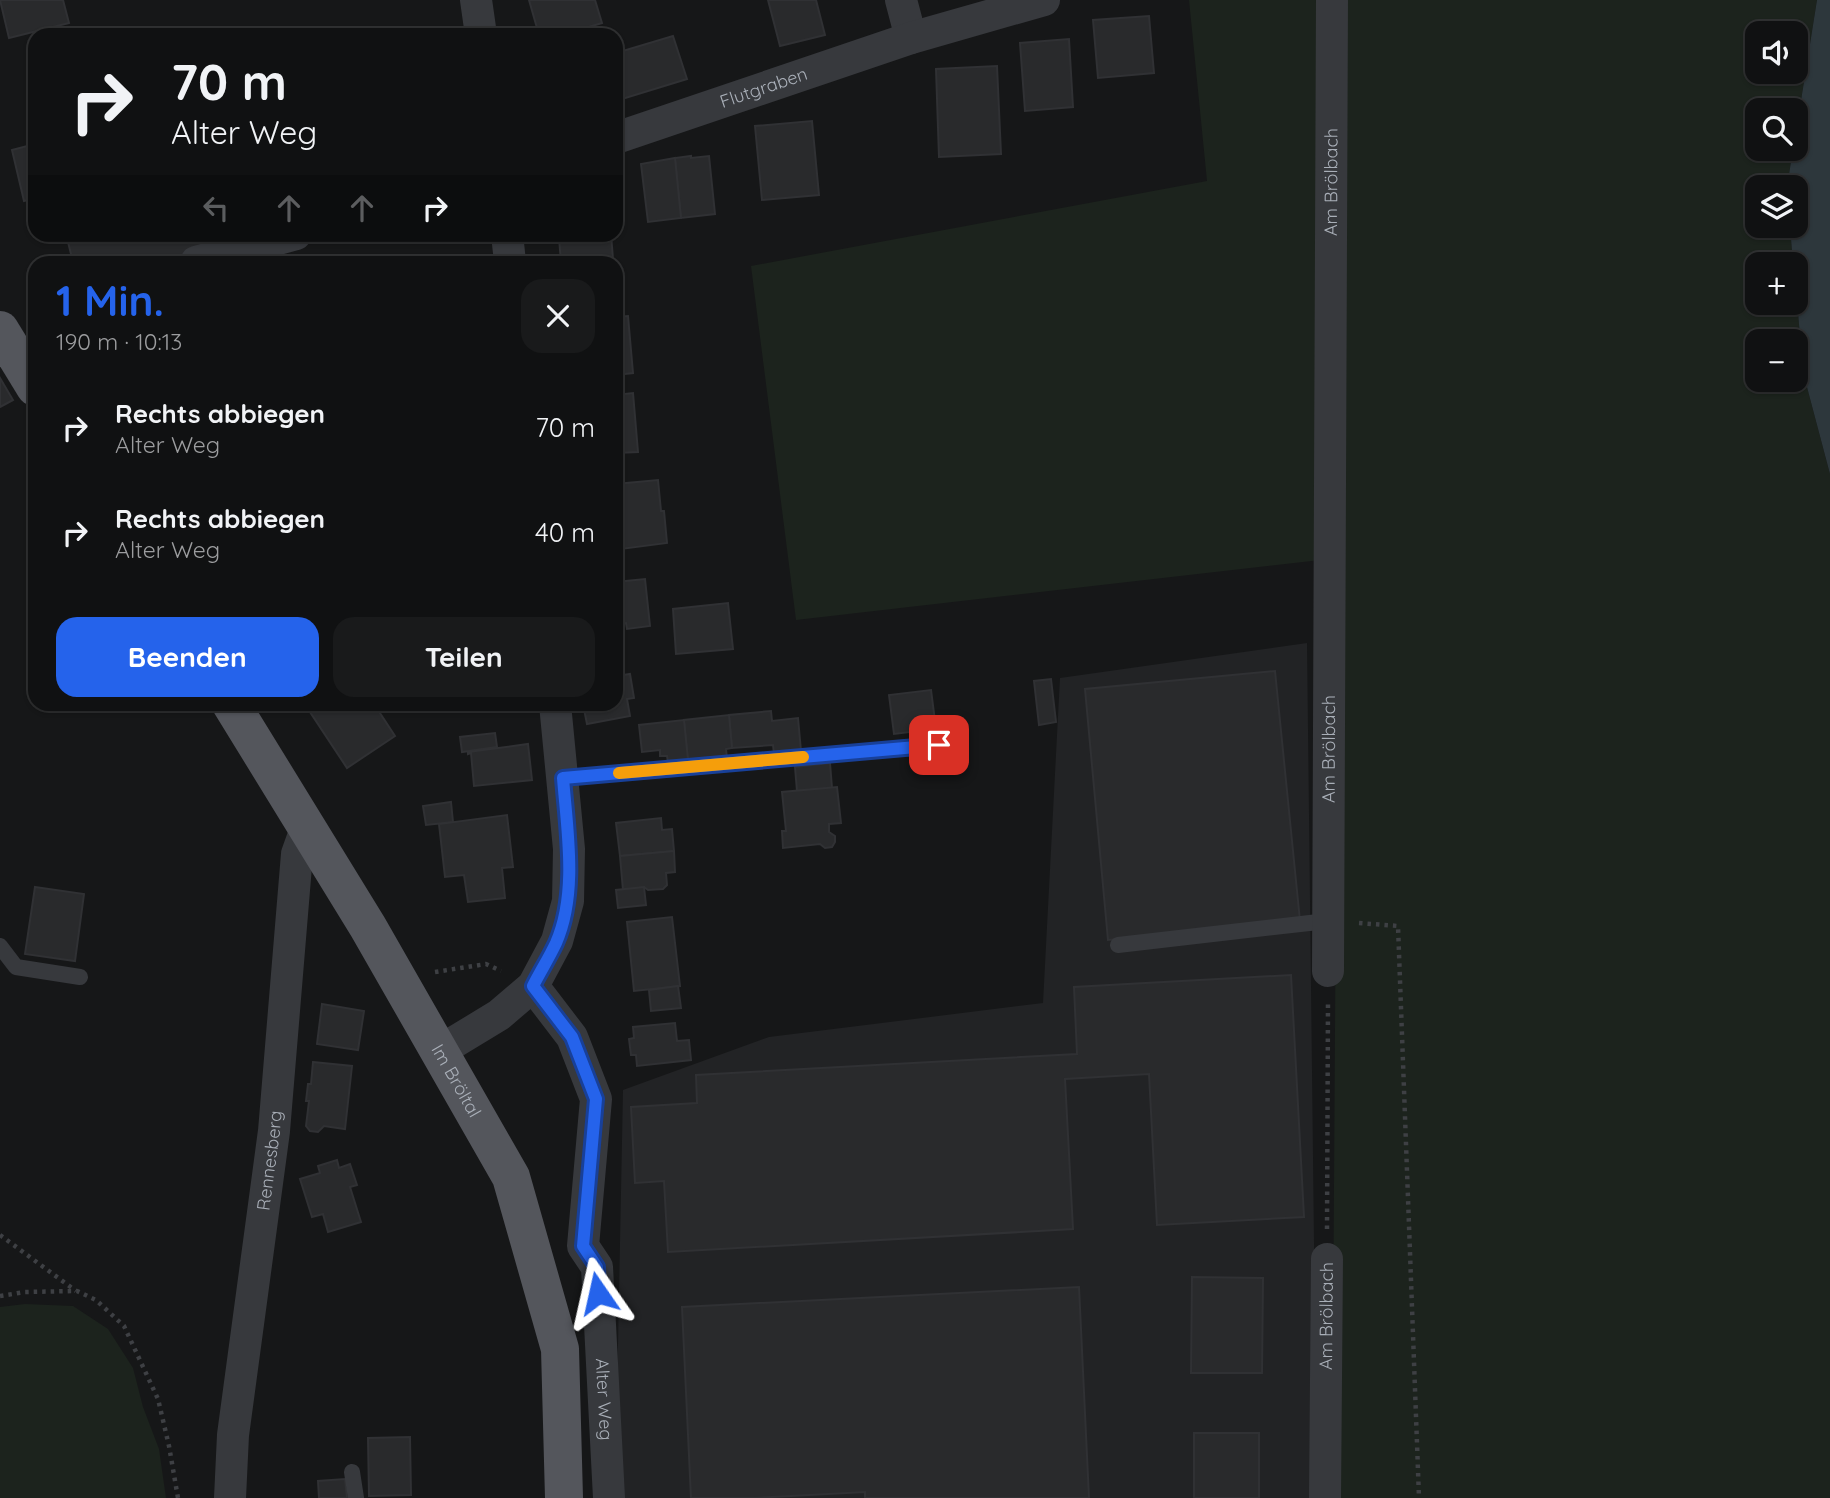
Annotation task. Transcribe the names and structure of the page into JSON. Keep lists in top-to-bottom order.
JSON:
{
  "streets": {
    "main road": ["Im Bröltal"],
    "street": [
      "Flutgraben",
      "Am Brölbach",
      "Rennesberg",
      "Alter Weg"
    ]
  },
  "crossings": [
    ["Im Bröltal", "Rennesberg"]
  ],
  "page": {
    "map_buttons": ["+", "−"],
    "turn": ["70 m", "Alter Weg"],
    "heading": ["1 Min.", "190 m · 10:13"],
    "list": [
      {
        "name": "Rechts abbiegen",
        "note": "Alter Weg",
        "value": "70 m"
      },
      {
        "name": "Rechts abbiegen",
        "note": "Alter Weg",
        "value": "40 m"
      }
    ],
    "buttons": ["Beenden", "Teilen"]
  }
}
